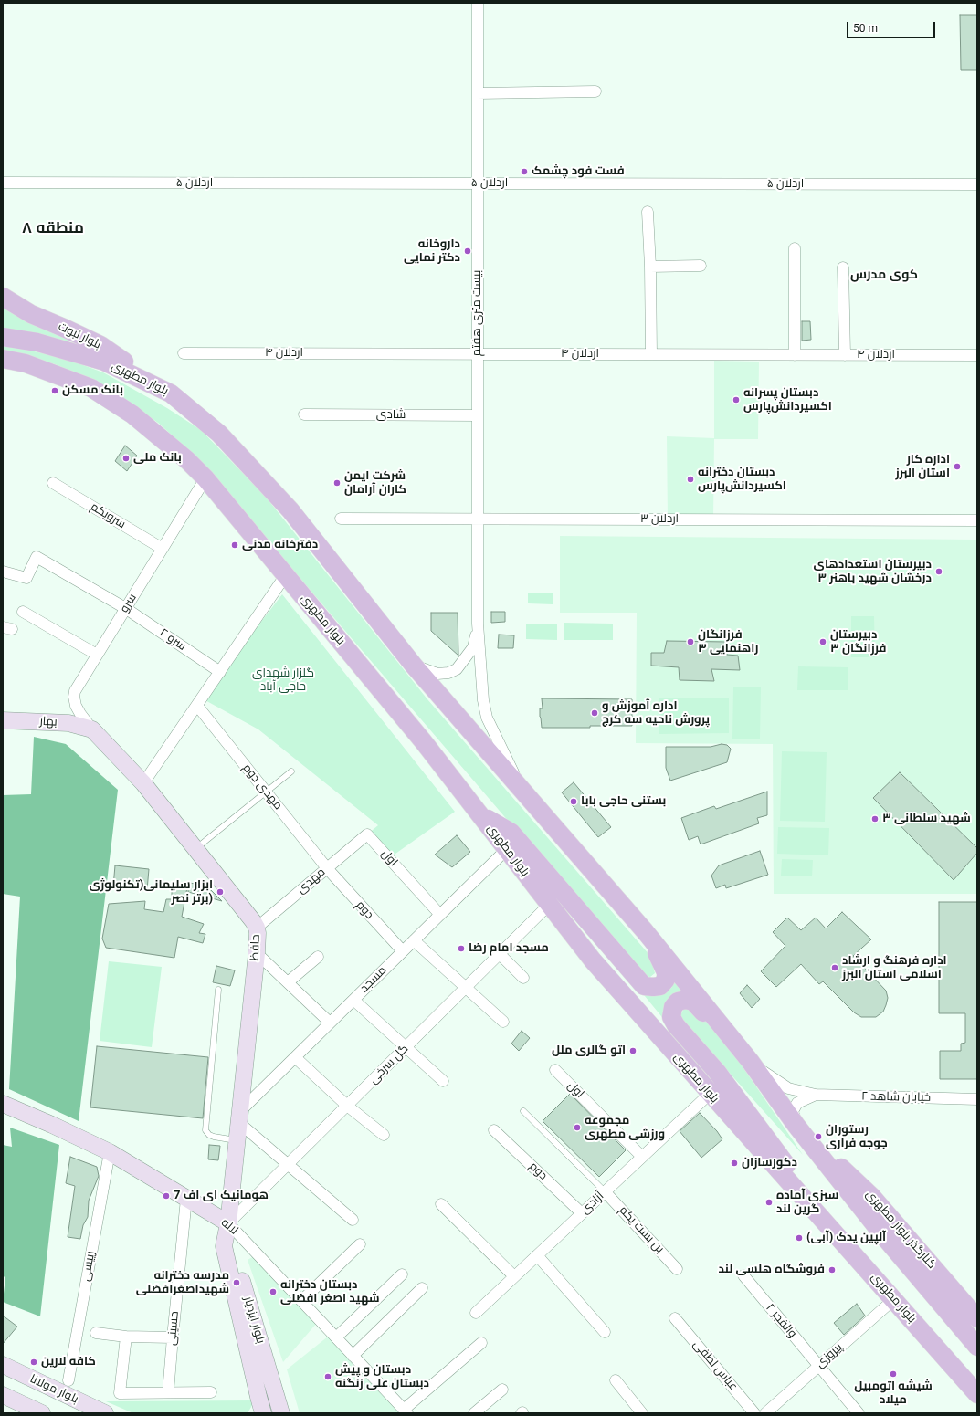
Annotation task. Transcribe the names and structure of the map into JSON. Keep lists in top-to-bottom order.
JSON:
{
  "streets": {
    "main road": ["بلوار نبوت", "بلوار مطهری", "کنارگذر بلوار مطهری"],
    "street": [
      "اردلان ۵",
      "بیست متری هفتم",
      "اردلان ۴",
      "شادی",
      "سرویکم",
      "اردلان ۳",
      "سرو",
      "سرو ۲",
      "بهار",
      "مهدی دوم",
      "اول",
      "مهدی",
      "دوم",
      "حافظ",
      "مسجد",
      "گل سرخی",
      "خیابان شاهد ۲",
      "آزادی",
      "لاله",
      "بن بست یکم",
      "رییسی",
      "بلوار ایزدیار",
      "والفجر ۲",
      "حسینی",
      "پیروزی",
      "عباس لطفی",
      "بلوار مولانا"
    ]
  },
  "crossings": [
    ["اردلان ۵", "بیست متری هفتم"],
    ["بیست متری هفتم", "اردلان ۴"],
    ["بیست متری هفتم", "شادی"],
    ["بیست متری هفتم", "اردلان ۳"],
    ["بلوار نبوت", "بلوار مطهری"],
    ["بلوار مطهری", "سرو"],
    ["بلوار مطهری", "مسجد"],
    ["بلوار مطهری", "گل سرخی"],
    ["بلوار مطهری", "آزادی"],
    ["بلوار مطهری", "کنارگذر بلوار مطهری"],
    ["بلوار مطهری", "پیروزی"],
    ["سرویکم", "سرو"],
    ["سرو", "سرو ۲"],
    ["سرو", "بهار"],
    ["سرو", "حافظ"],
    ["بهار", "حافظ"],
    ["مهدی دوم", "مهدی"],
    ["مهدی دوم", "دوم"],
    ["اول", "مهدی"],
    ["اول", "مسجد"],
    ["اول", "آزادی"],
    ["مهدی", "دوم"],
    ["مهدی", "حافظ"],
    ["دوم", "مسجد"],
    ["دوم", "آزادی"],
    ["حافظ", "مسجد"],
    ["حافظ", "گل سرخی"],
    ["حافظ", "لاله"],
    ["حافظ", "بلوار ایزدیار"],
    ["گل سرخی", "لاله"],
    ["گل سرخی", "بلوار ایزدیار"],
    ["آزادی", "بن بست یکم"],
    ["لاله", "رییسی"],
    ["لاله", "بلوار ایزدیار"],
    ["لاله", "حسینی"],
    ["والفجر ۲", "پیروزی"]
  ],
  "districts": ["منطقه ۸", "کوی مدرس"],
  "parks": ["گلزار شهدای حاجی آباد"],
  "places": [
    "فست فود چشمک",
    "داروخانه دکتر نمایی",
    "بانک مسکن",
    "دبستان پسرانه اکسیر‌دانش‌پارس",
    "بانک ملی",
    "اداره کار استان البرز",
    "دبستان دخترانه اکسیردانش‌پارس",
    "شرکت ایمن کاران آرامان",
    "دفترخانه مدنی",
    "دبیرستان استعدادهای درخشان شهید باهنر ۳",
    "فرزانگان ۳ راهنمایی",
    "دبیرستان فرزانگان ۳",
    "اداره آموزش و پرورش ناحیه سه کرج",
    "بستنی حاجی بابا",
    "شهید سلطانی ۳",
    "ابزار سلیمانی(تکنولوژی برتر نصر)",
    "مسجد امام رضا",
    "اداره فرهنگ و ارشاد اسلامی استان البرز",
    "اتو گالری ملل",
    "مجموعه ورزشی مطهری",
    "رستوران جوجه فراری",
    "دکورسازان",
    "هومانیک ای اف 7",
    "سبزی آماده گرین لند",
    "آلپین یدک (آبی)",
    "فروشگاه هلسی لند",
    "مدرسه دخترانه شهیداصغرافضلی",
    "دبستان دخترانه شهید اصغر افضلی",
    "کافه لارین",
    "شیشه اتومبیل میلاد",
    "دبستان و پیش دبستان علی زنگنه"
  ],
  "scale_bar": "50 m"
}
